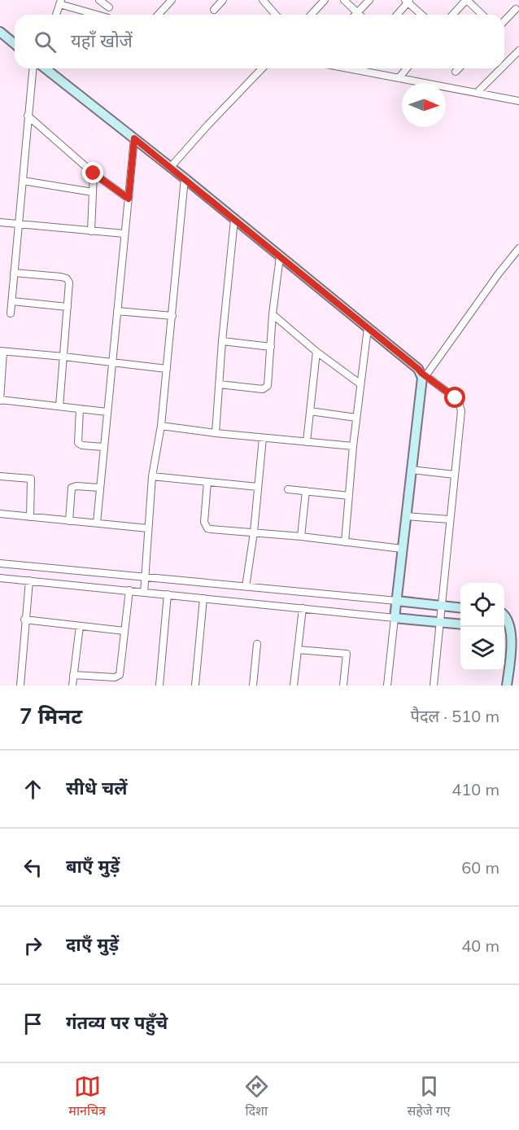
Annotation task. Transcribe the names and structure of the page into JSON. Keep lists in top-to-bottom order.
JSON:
{
  "north": "right",
  "page": {
    "search": "यहाँ खोजें",
    "heading": ["7 मिनट", "पैदल · 510 m"],
    "list": [
      ["सीधे चलें", "410 m"],
      ["बाएँ मुड़ें", "60 m"],
      ["दाएँ मुड़ें", "40 m"],
      "गंतव्य पर पहुँचे"
    ],
    "nav": ["मानचित्र", "दिशा", "सहेजे गए"]
  }
}
